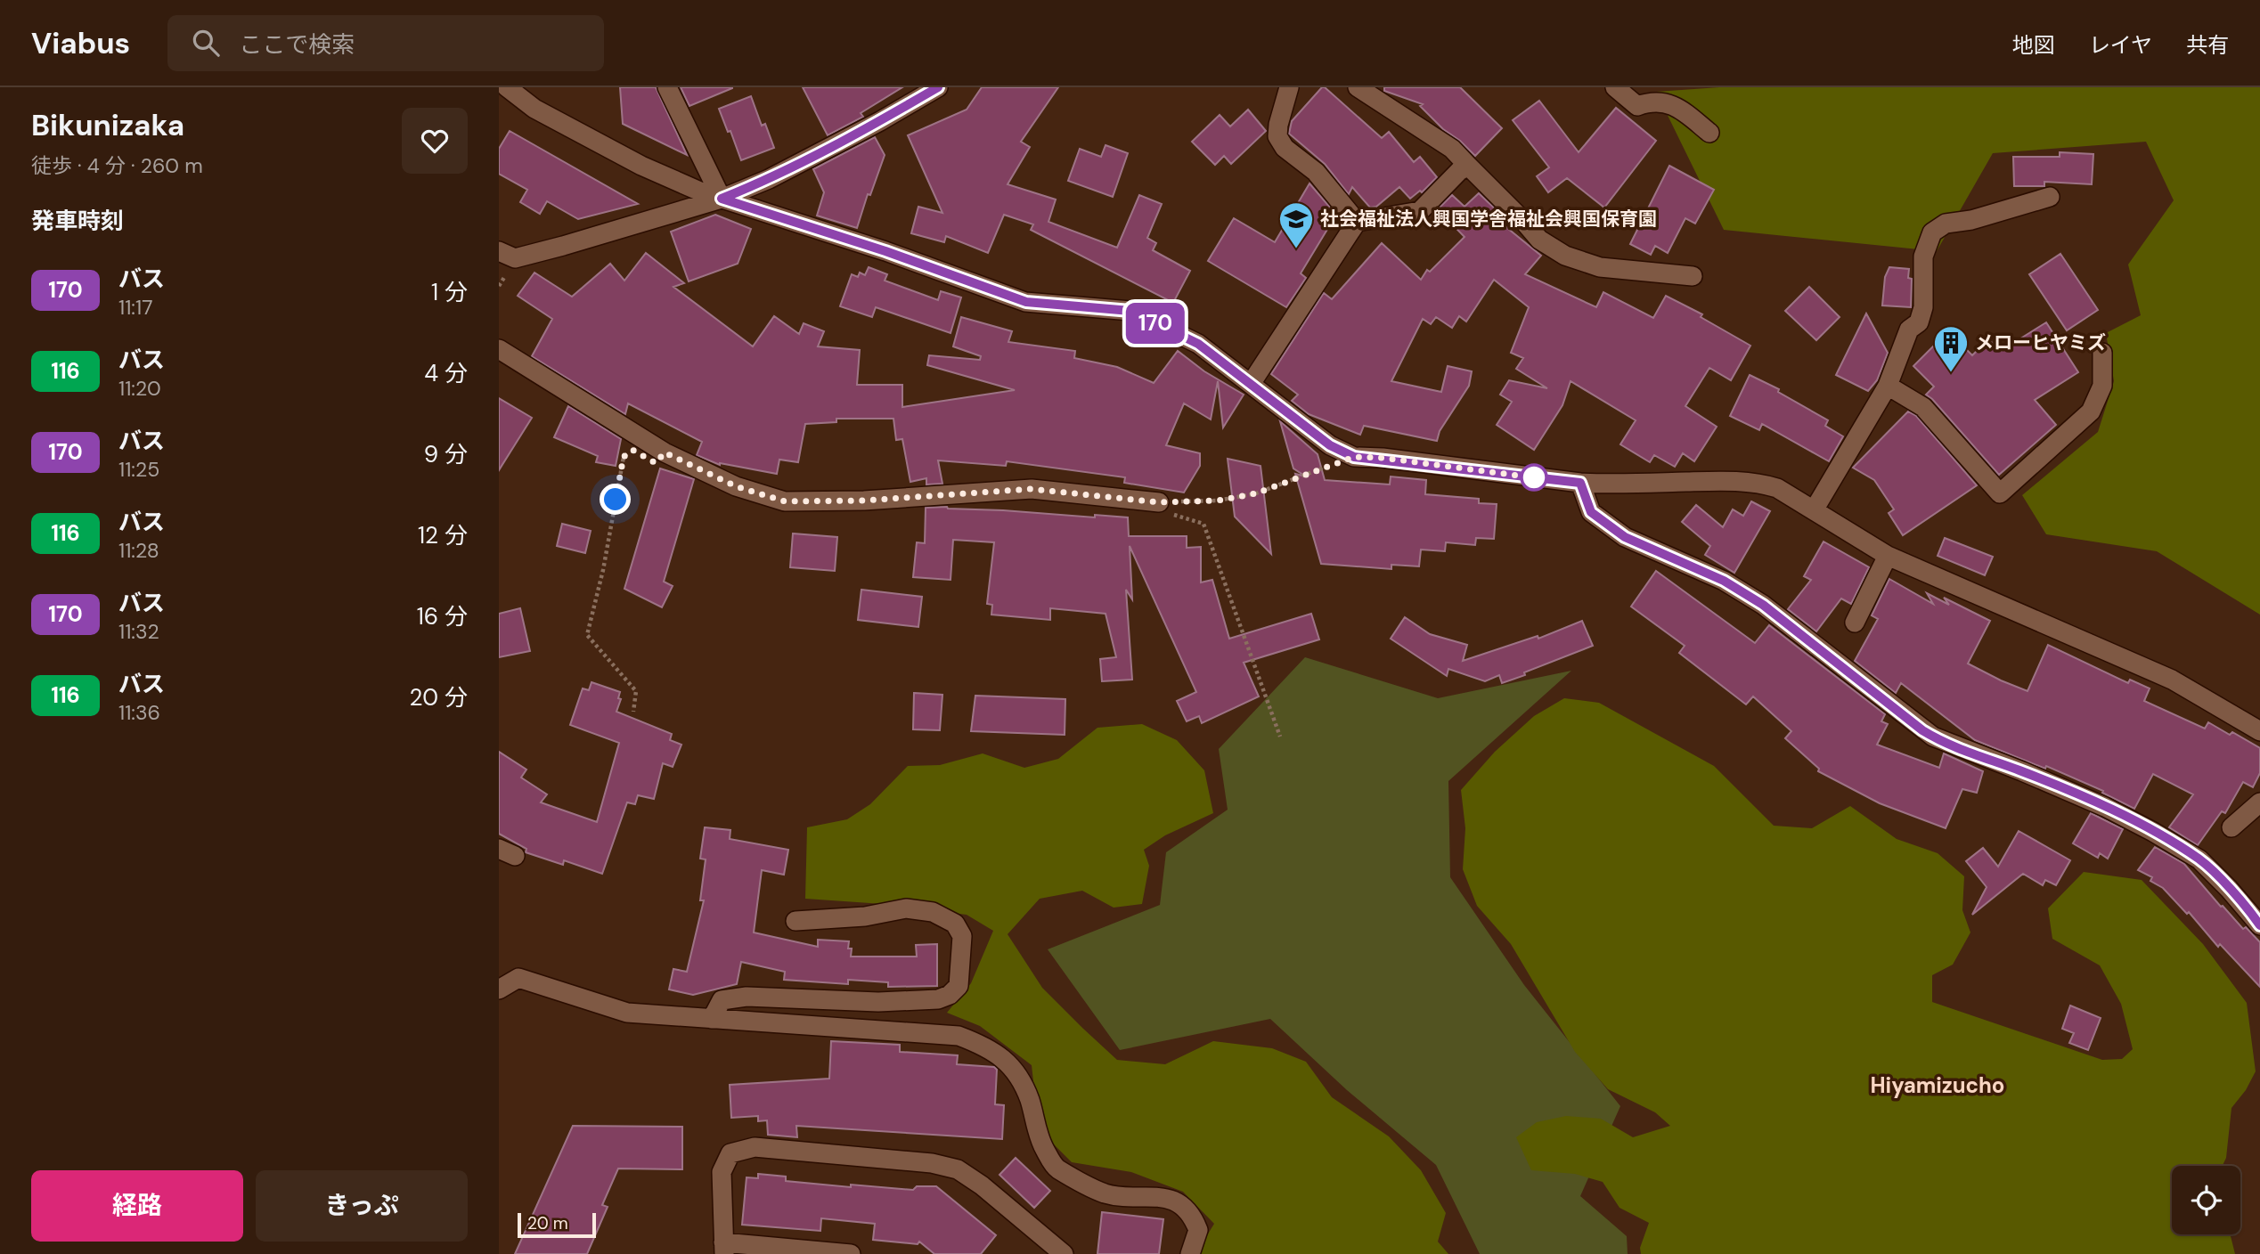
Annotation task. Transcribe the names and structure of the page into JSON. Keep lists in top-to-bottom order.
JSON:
{
  "districts": ["Hiyamizucho"],
  "places": {
    "school or university": ["社会福祉法人興国学舎福祉会興国保育園"],
    "building": ["メローヒヤミズ"]
  },
  "lines": ["bus line 170"],
  "scale_bar": "20 m",
  "page": {
    "header": "Viabus",
    "search": "ここで検索",
    "nav": ["地図", "レイヤ", "共有"],
    "heading": [
      ["Bikunizaka", "徒歩 · 4 分 · 260 m"],
      "発車時刻"
    ],
    "on_map": "170",
    "list": [
      {
        "mark": "170",
        "name": "バス",
        "note": "11:17",
        "value": "1 分"
      },
      {
        "mark": "116",
        "name": "バス",
        "note": "11:20",
        "value": "4 分"
      },
      {
        "mark": "170",
        "name": "バス",
        "note": "11:25",
        "value": "9 分"
      },
      {
        "mark": "116",
        "name": "バス",
        "note": "11:28",
        "value": "12 分"
      },
      {
        "mark": "170",
        "name": "バス",
        "note": "11:32",
        "value": "16 分"
      },
      {
        "mark": "116",
        "name": "バス",
        "note": "11:36",
        "value": "20 分"
      }
    ],
    "buttons": ["経路", "きっぷ"],
    "scale": "20 m"
  }
}
